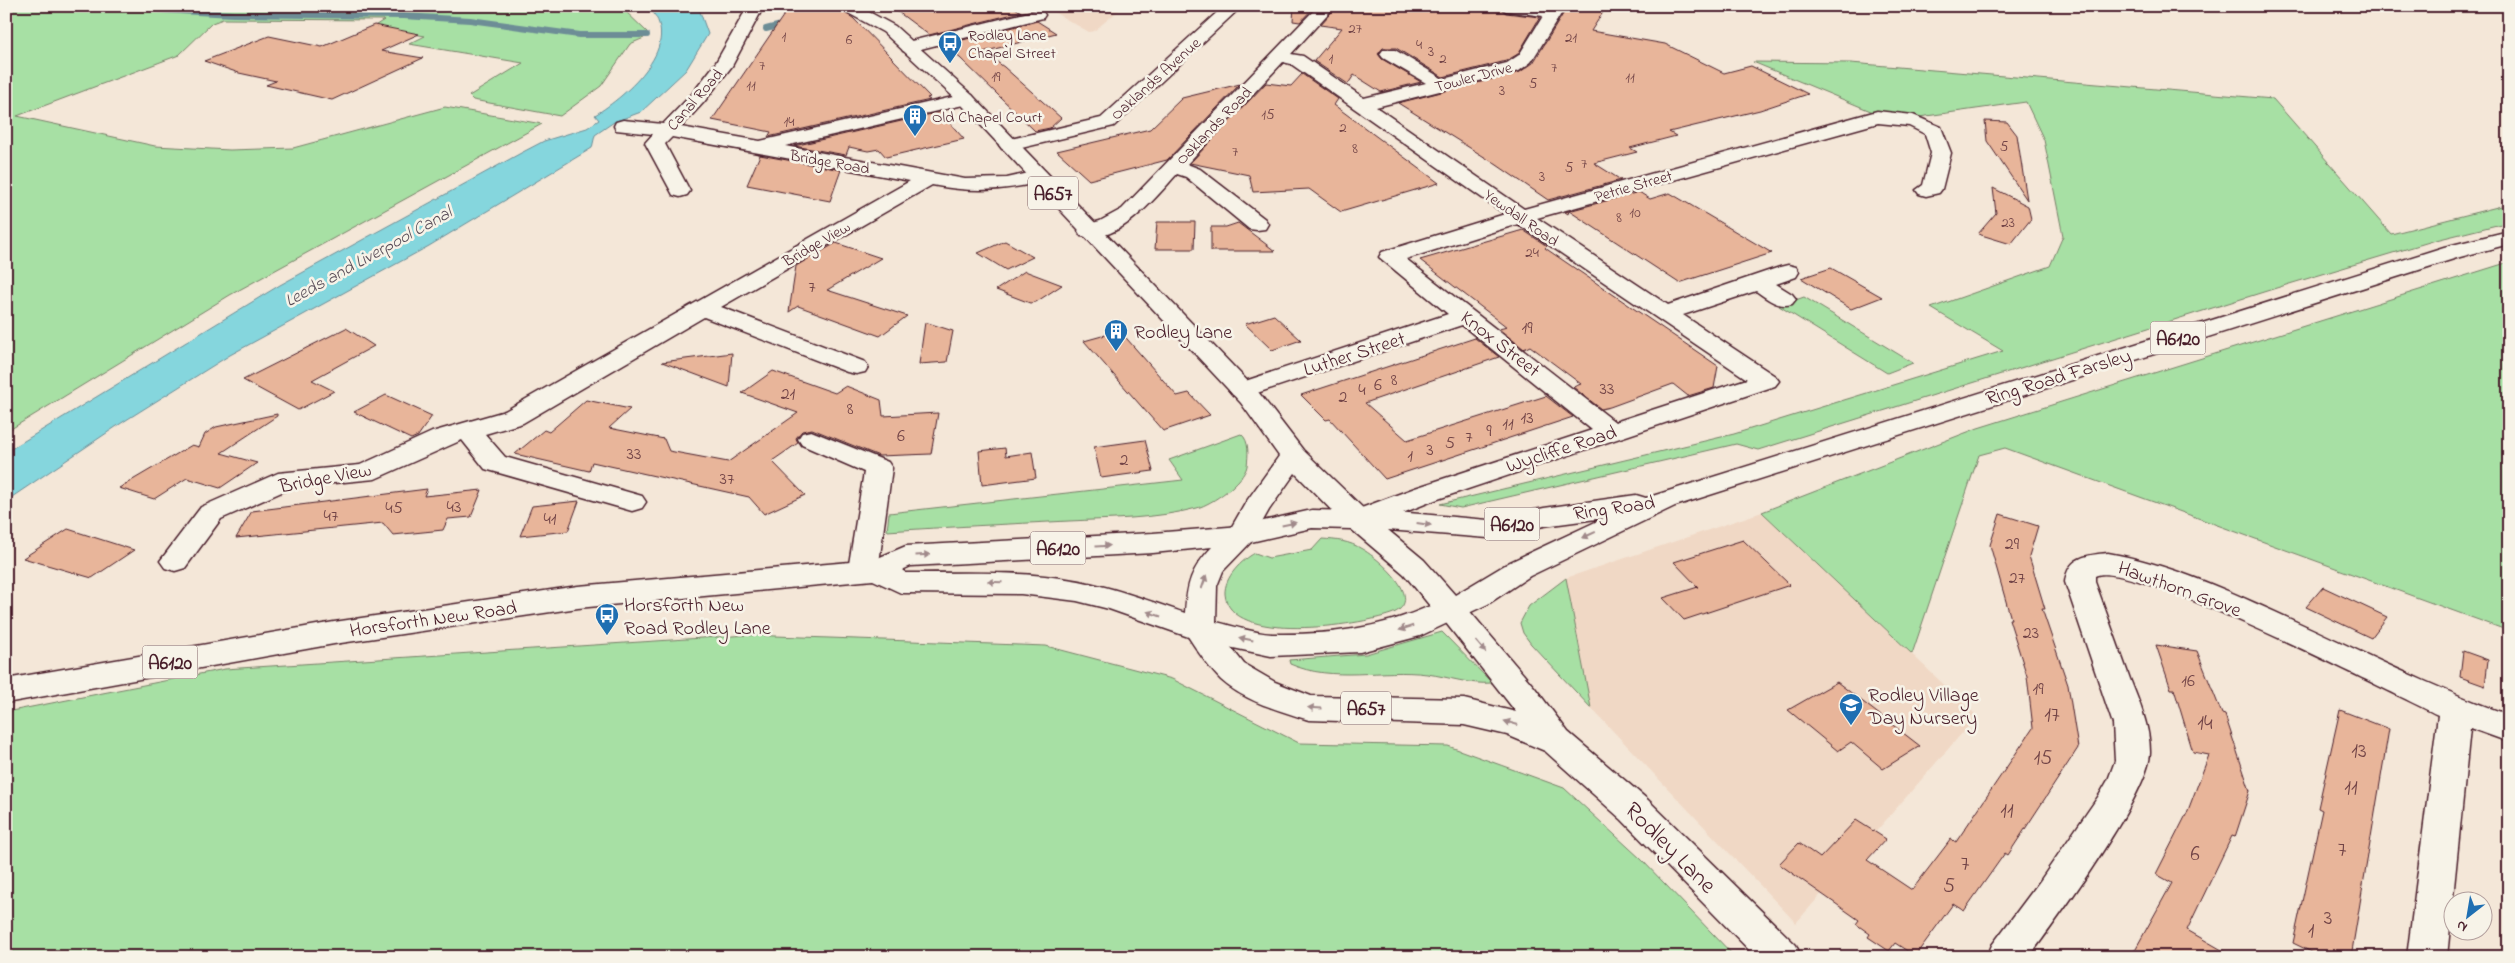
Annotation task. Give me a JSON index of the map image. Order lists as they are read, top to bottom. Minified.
{"streets":{"main road":["Towler Drive","Oaklands Avenue","Canal Road","Oaklands Road","Bridge Road","Petrie Street","A657","Yewdall Road","Bridge View","A6120","Knox Street","Luther Street","Ring Road Farsley","Wycliffe Road","Ring Road","Hawthorn Grove","Horsforth New Road","Rodley Lane"]},"crossings":[["Towler Drive","Yewdall Road"],["Oaklands Avenue","A657"],["Canal Road","Bridge Road"],["Oaklands Road","A657"],["Oaklands Road","Yewdall Road"],["Bridge Road","A657"],["Bridge Road","Bridge View"],["Petrie Street","Yewdall Road"],["Petrie Street","Knox Street"],["A657","A6120"],["A657","Luther Street"],["A657","Wycliffe Road"],["A657","Ring Road"],["A657","Rodley Lane"],["Yewdall Road","Wycliffe Road"],["A6120","Wycliffe Road"],["A6120","Ring Road"],["A6120","Horsforth New Road"],["A6120","Rodley Lane"],["Knox Street","Luther Street"],["Knox Street","Wycliffe Road"],["Ring Road Farsley","Ring Road"],["Wycliffe Road","Ring Road"],["Wycliffe Road","Rodley Lane"],["Ring Road","Rodley Lane"]],"water":["Leeds and Liverpool Canal"],"places":{"bus stop":["Rodley Lane Chapel Street","Horsforth New Road Rodley Lane"],"building":["Old Chapel Court","Rodley Lane"],"school or university":["Rodley Village Day Nursery"]},"house_numbers":["27","1","21","6","4","3","1","2","7","7","19","11","5","11","3","15","14","2","5","8","7","7","5","3","10","8","23","24","7","19","8","6","33","4","21","2","8","13","11","9","6","7","5","3","33","1","2","37","43","45","47","41","29","27","23","16","19","17","14","13","15","11","11","7","6","7","5","3","1"],"north":"bottom left"}
